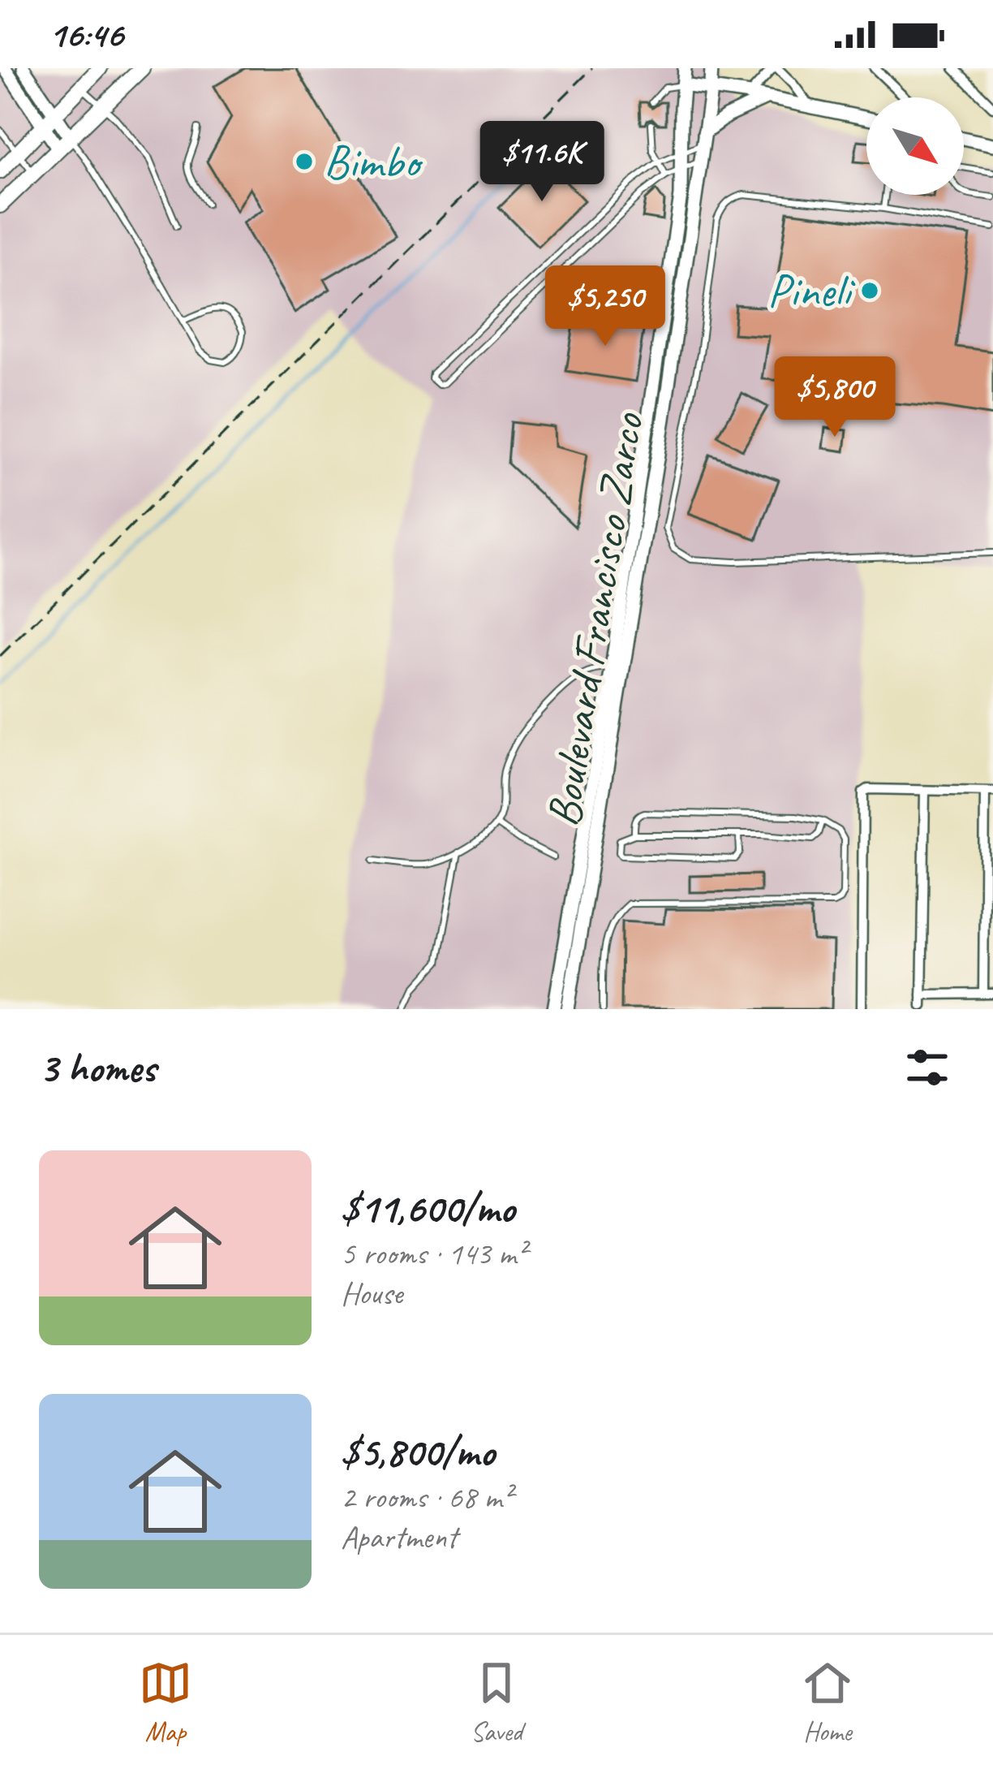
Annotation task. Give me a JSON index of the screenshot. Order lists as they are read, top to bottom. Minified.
{"streets":{"main road":["Boulevard Francisco Zarco"]},"places":["Bimbo","Pineli"],"north":"bottom right","page":{"status":"16:46","price":["$11.6K","$5,250","$5,800"],"heading":"3 homes","list":[{"name":"$11,600/mo","note":"5 rooms · 143 m² · House"},{"name":"$5,800/mo","note":"2 rooms · 68 m² · Apartment"}],"tabs":["Map","Saved","Home"]}}
